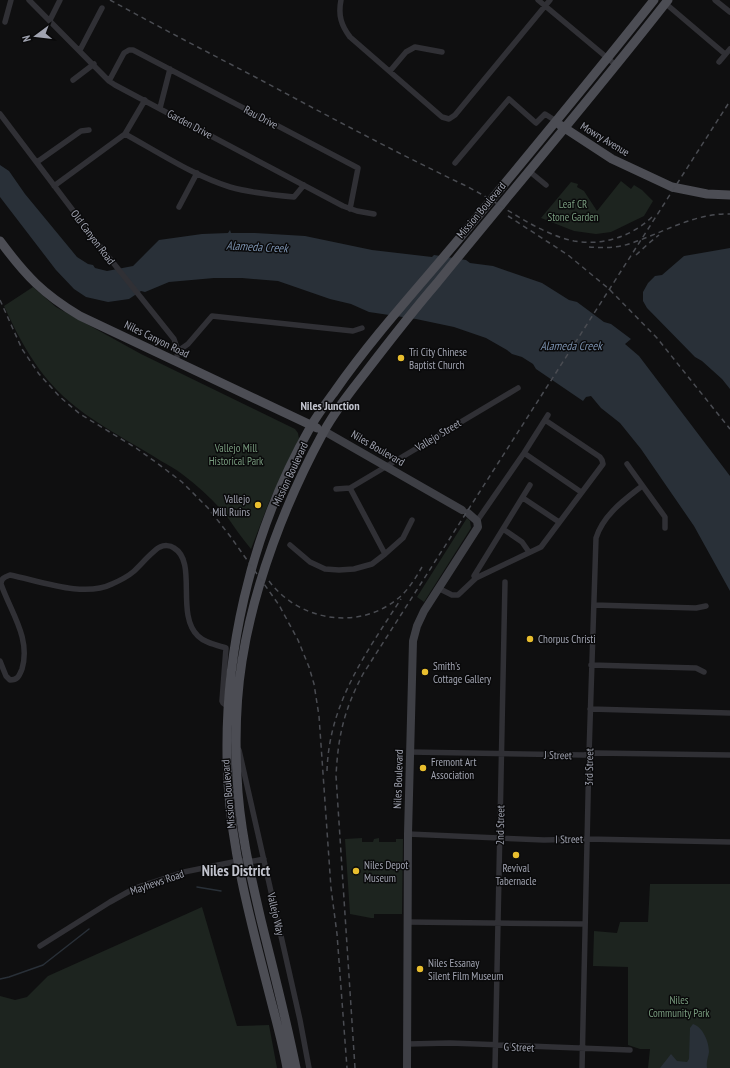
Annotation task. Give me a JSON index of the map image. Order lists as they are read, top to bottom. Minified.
{"streets":{"main road":["Mowry Avenue","Mission Boulevard","Niles Canyon Road","Niles Boulevard"],"street":["Rau Drive","Garden Drive","Old Canyon Road","Vallejo Street","J Street","3rd Street","2nd Street","I Street","Mayhews Road","Vallejo Way","G Street"]},"crossings":[["Rau Drive","Garden Drive"],["Mowry Avenue","Mission Boulevard"],["Mission Boulevard","Niles Canyon Road"],["Mission Boulevard","Niles Boulevard"],["Mission Boulevard","Mayhews Road"],["Mission Boulevard","Vallejo Way"],["Niles Canyon Road","Niles Boulevard"],["Vallejo Street","Niles Boulevard"],["Niles Boulevard","J Street"],["Niles Boulevard","I Street"],["Niles Boulevard","G Street"],["J Street","3rd Street"],["J Street","2nd Street"],["3rd Street","I Street"],["3rd Street","G Street"],["2nd Street","I Street"],["2nd Street","G Street"],["Mayhews Road","Vallejo Way"]],"districts":["Niles Junction","Niles District"],"water":["Alameda Creek"],"parks":["Leaf CR Stone Garden","Vallejo Mill Historical Park","Niles Community Park"],"places":["Tri City Chinese Baptist Church","Vallejo Mill Ruins","Chorpus Christi","Smith's Cottage Gallery","Fremont Art Association","Revival Tabernacle","Niles Depot Museum","Niles Essanay Silent Film Museum"],"north":"left"}
